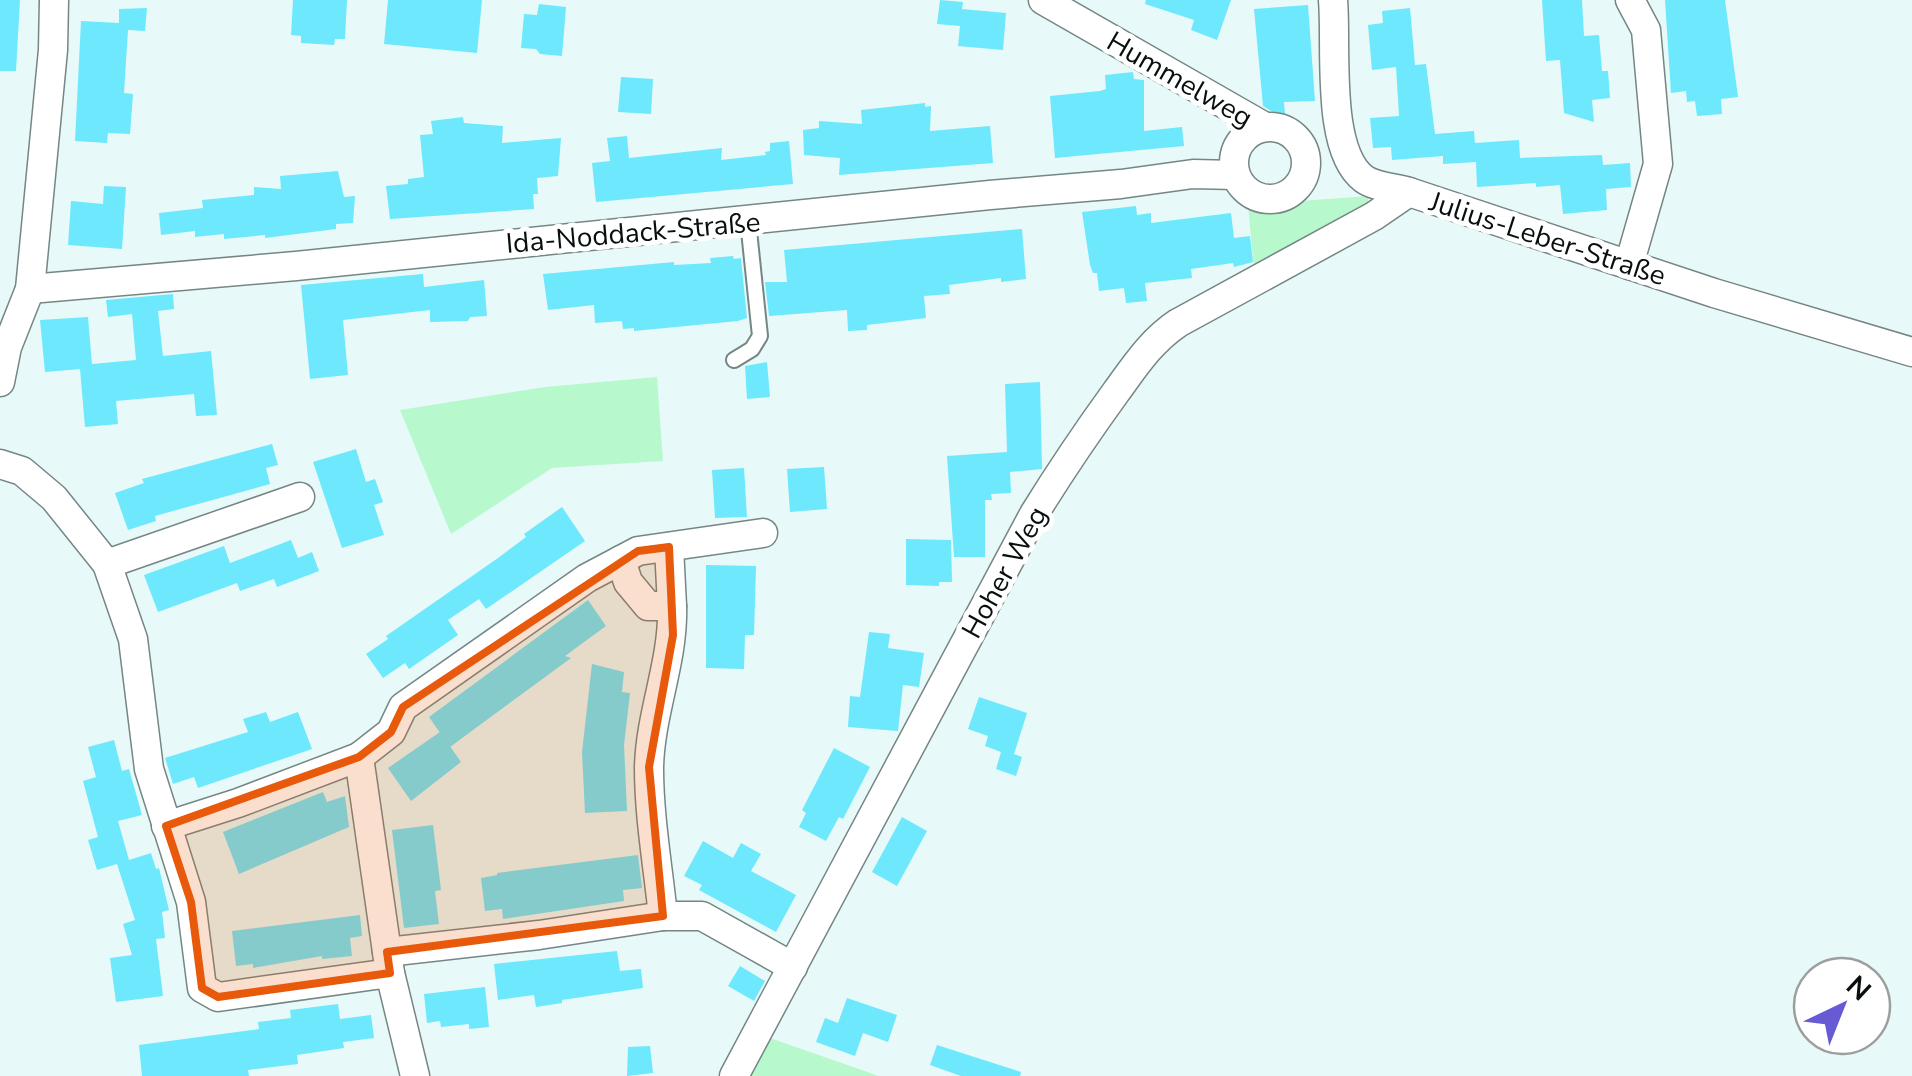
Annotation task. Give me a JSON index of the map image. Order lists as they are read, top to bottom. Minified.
{"streets":{"street":["Hummelweg","Ida-Noddack-Straße","Julius-Leber-Straße","Hoher Weg"]},"crossings":[["Hummelweg","Ida-Noddack-Straße"],["Julius-Leber-Straße","Hoher Weg"]],"north":"top right"}
